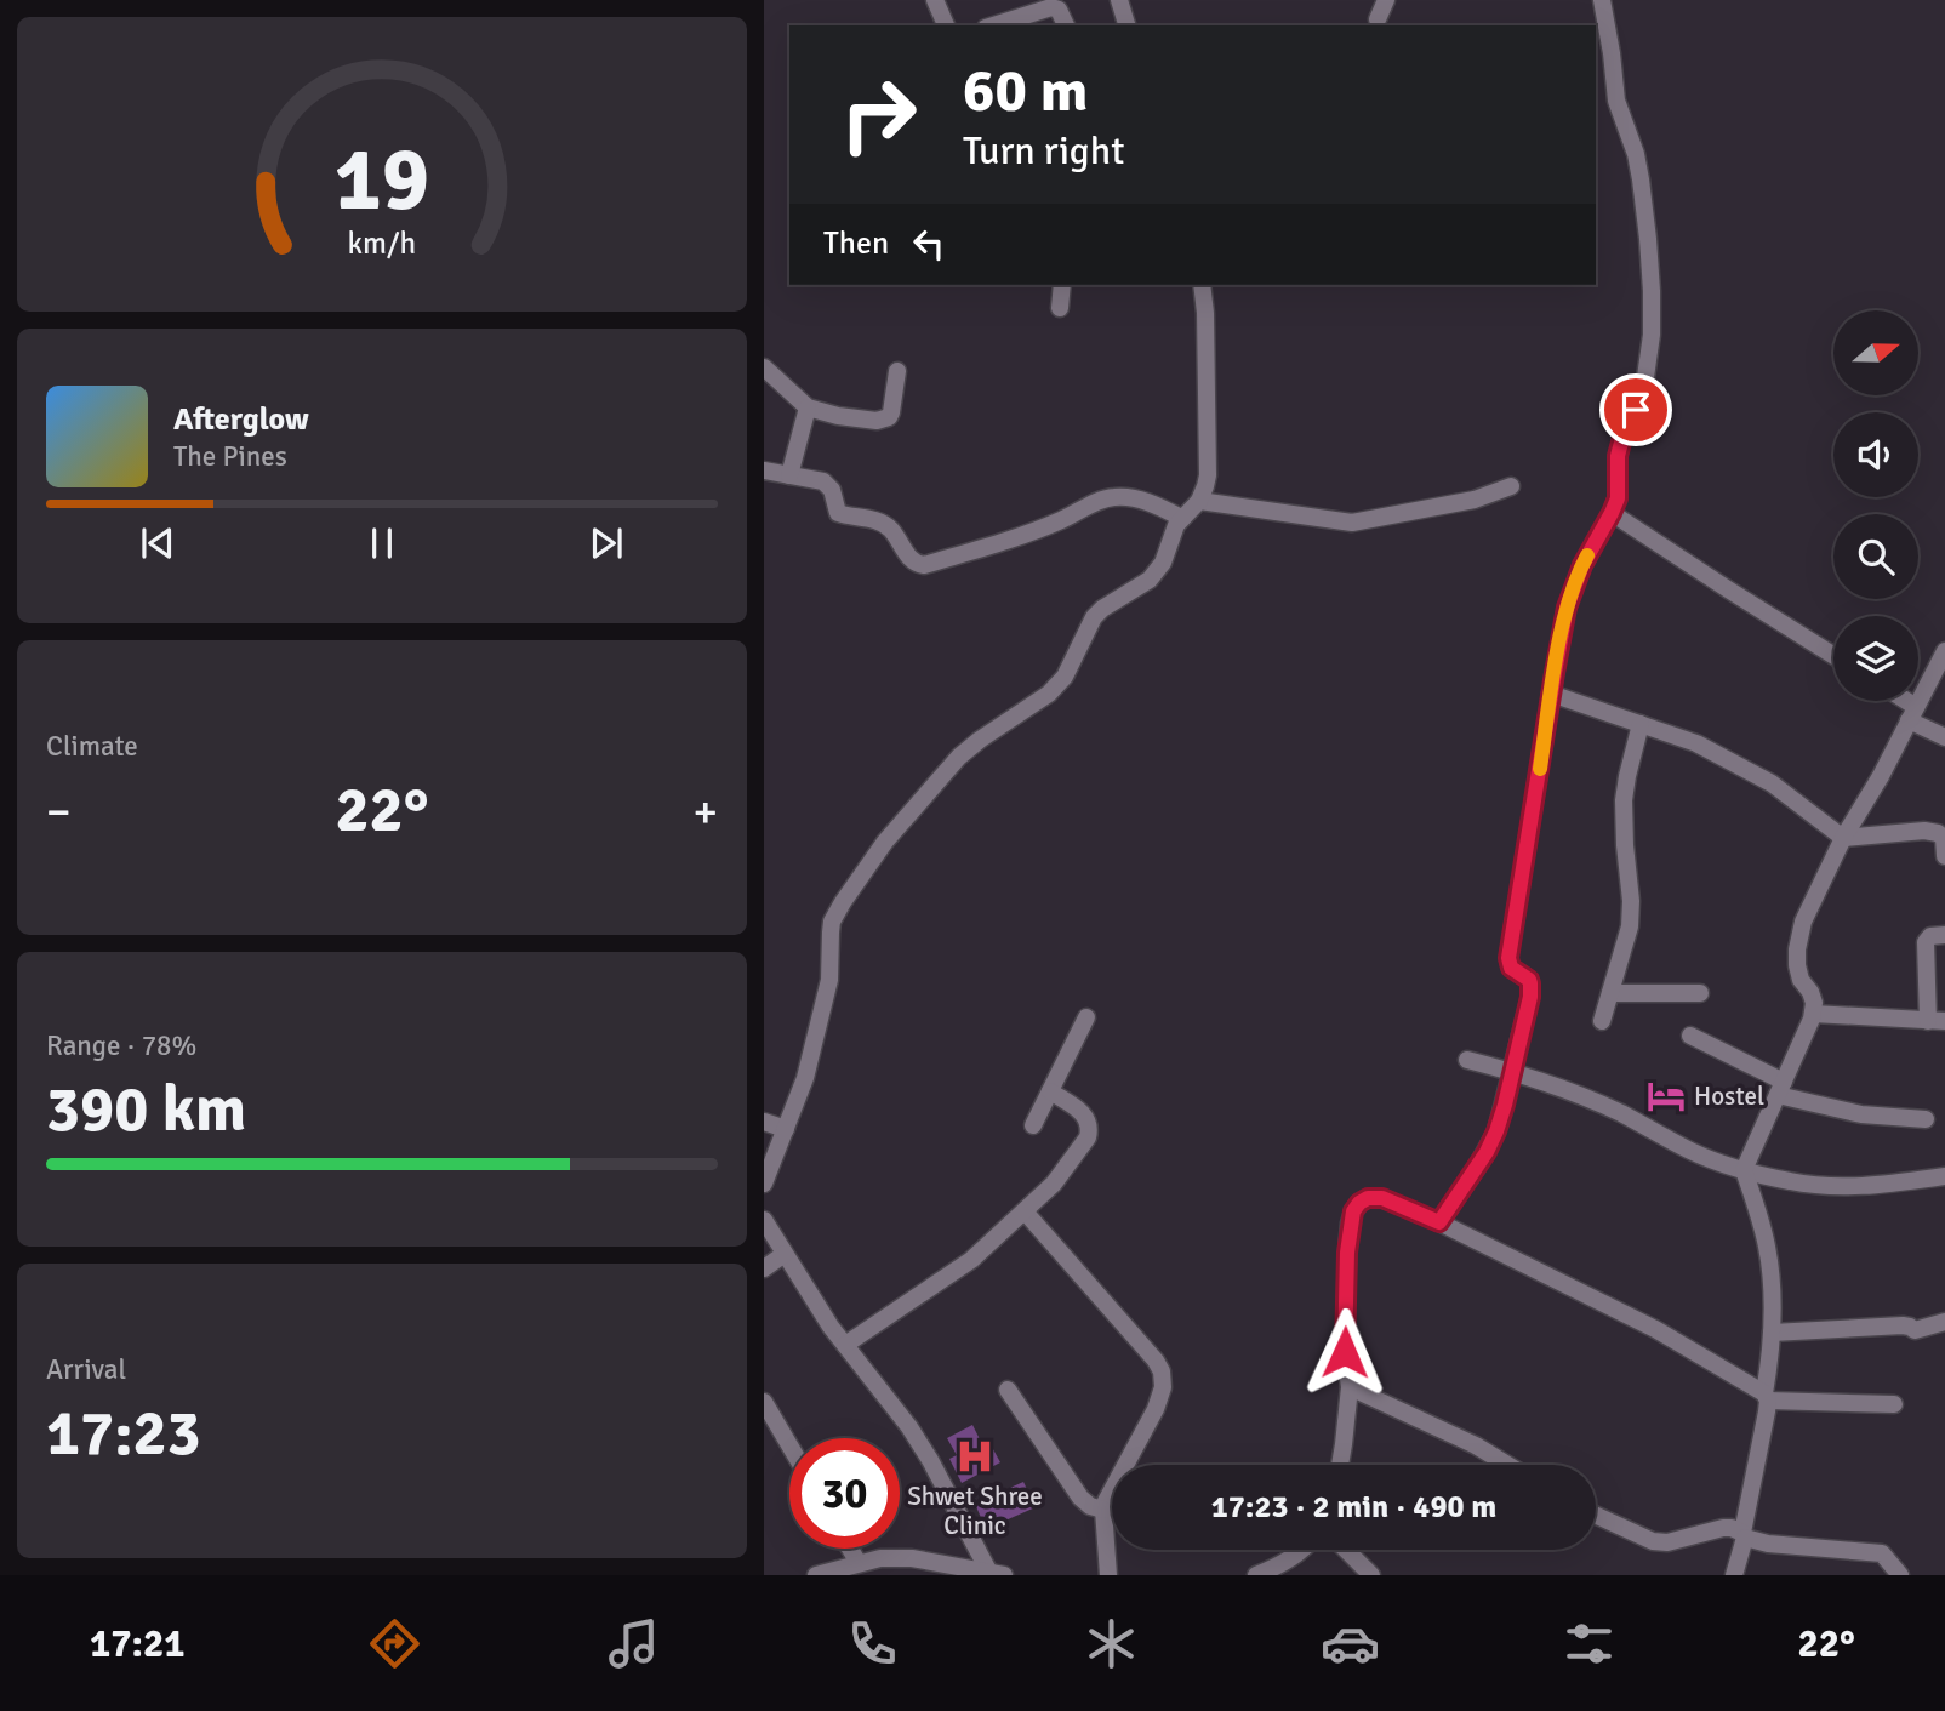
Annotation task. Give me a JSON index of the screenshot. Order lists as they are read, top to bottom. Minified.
{"places":{"hotel":["Hostel"],"hospital":["Shwet Shree Clinic"]},"north":"right","page":{"turn":["60 m","Turn right"],"then":"Then","song":["Afterglow","The Pines"],"tile":["Climate",["Range · 78%","390 km"],["Arrival","17:23"]],"heat":["−","22°","+"],"limit":"30","trip":"17:23 · 2 min · 490 m","tabs":["17:21","22°"],"gauge":["19","km/h"]}}
